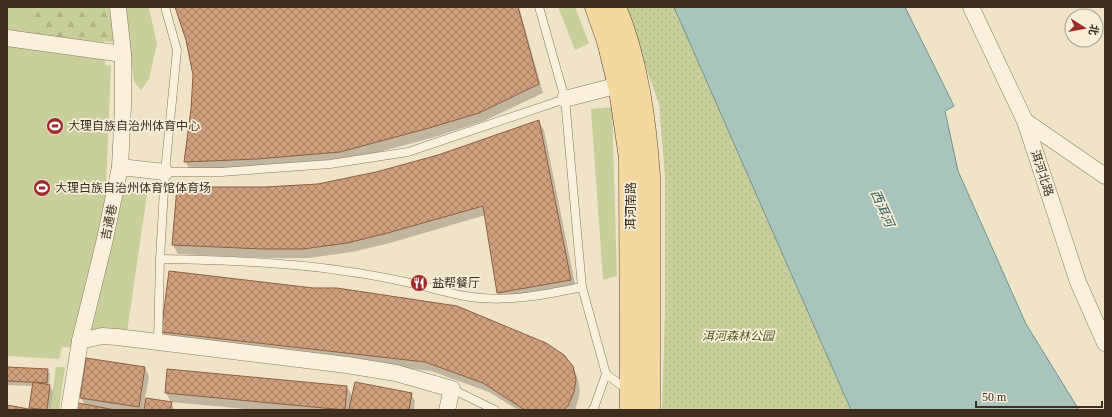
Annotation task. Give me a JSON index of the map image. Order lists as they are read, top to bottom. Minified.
{"streets":{"main road":["洱河南路"],"street":["洱河北路","吉通巷"]},"water":["西洱河"],"parks":["洱河森林公园"],"places":{"sports":["大理自族自治州体育中心","大理白族自治州体育馆体育场"],"restaurant":["盐帮餐厅"]},"scale_bar":"50 m","north":"right"}
